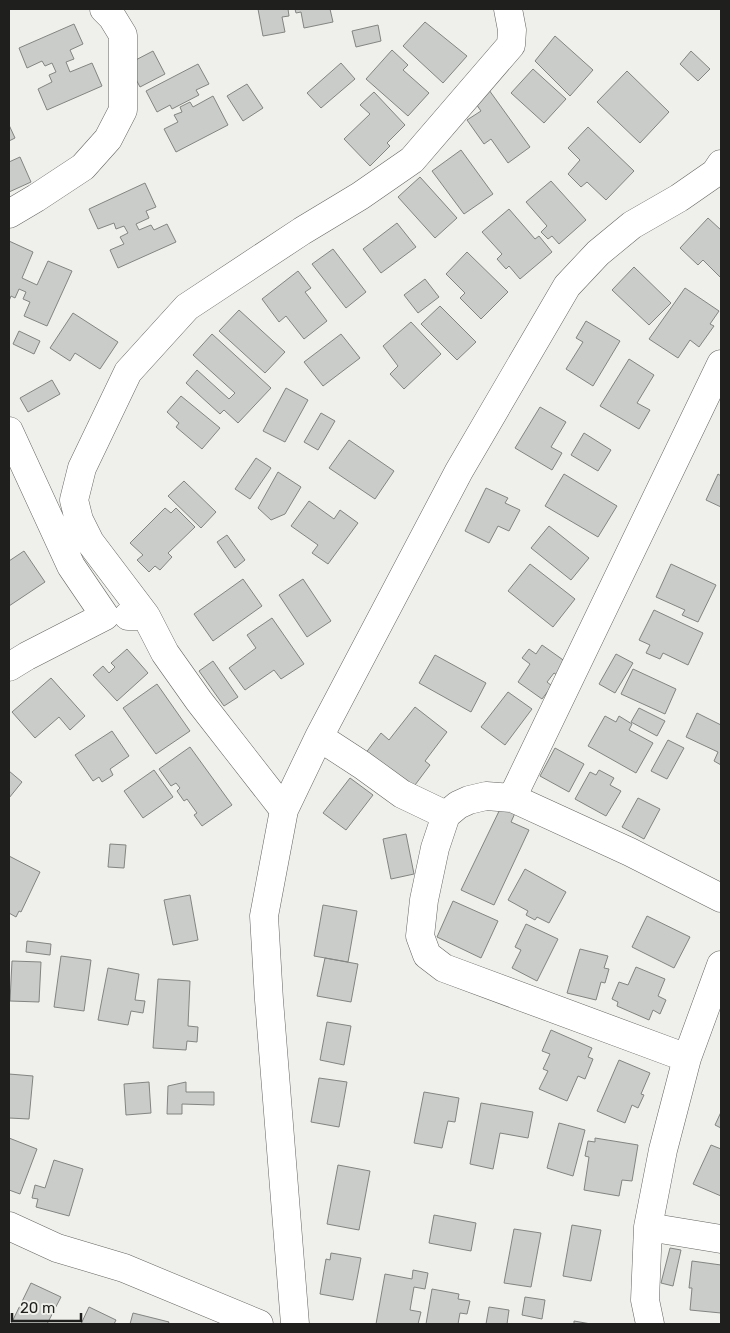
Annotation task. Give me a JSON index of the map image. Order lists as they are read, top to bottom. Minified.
{"scale_bar":"20 m"}
